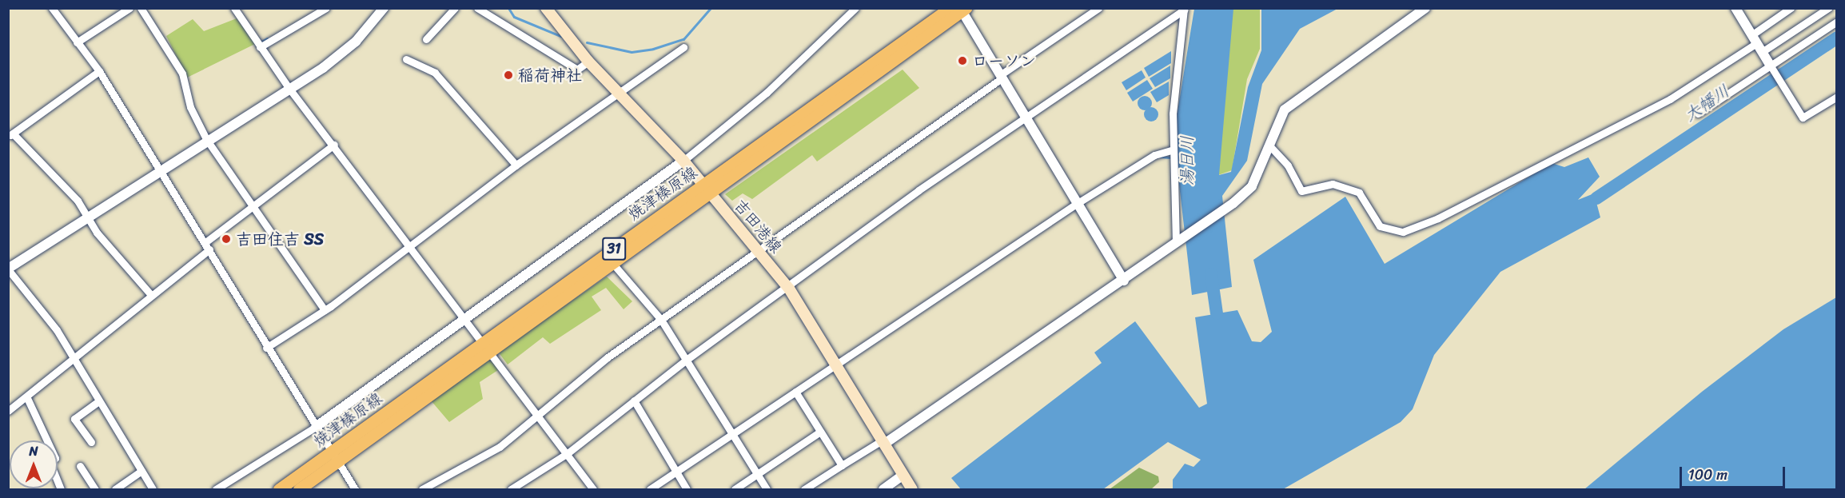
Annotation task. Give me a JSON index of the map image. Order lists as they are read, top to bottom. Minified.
{"streets":{"main road":["焼津榛原線","吉田港線","31"]},"crossings":[["焼津榛原線","吉田港線"]],"water":["大幡川","湯日川"],"places":["ローソン","稲荷神社","吉田住吉 SS"],"scale_bar":"100 m","north":"top"}
